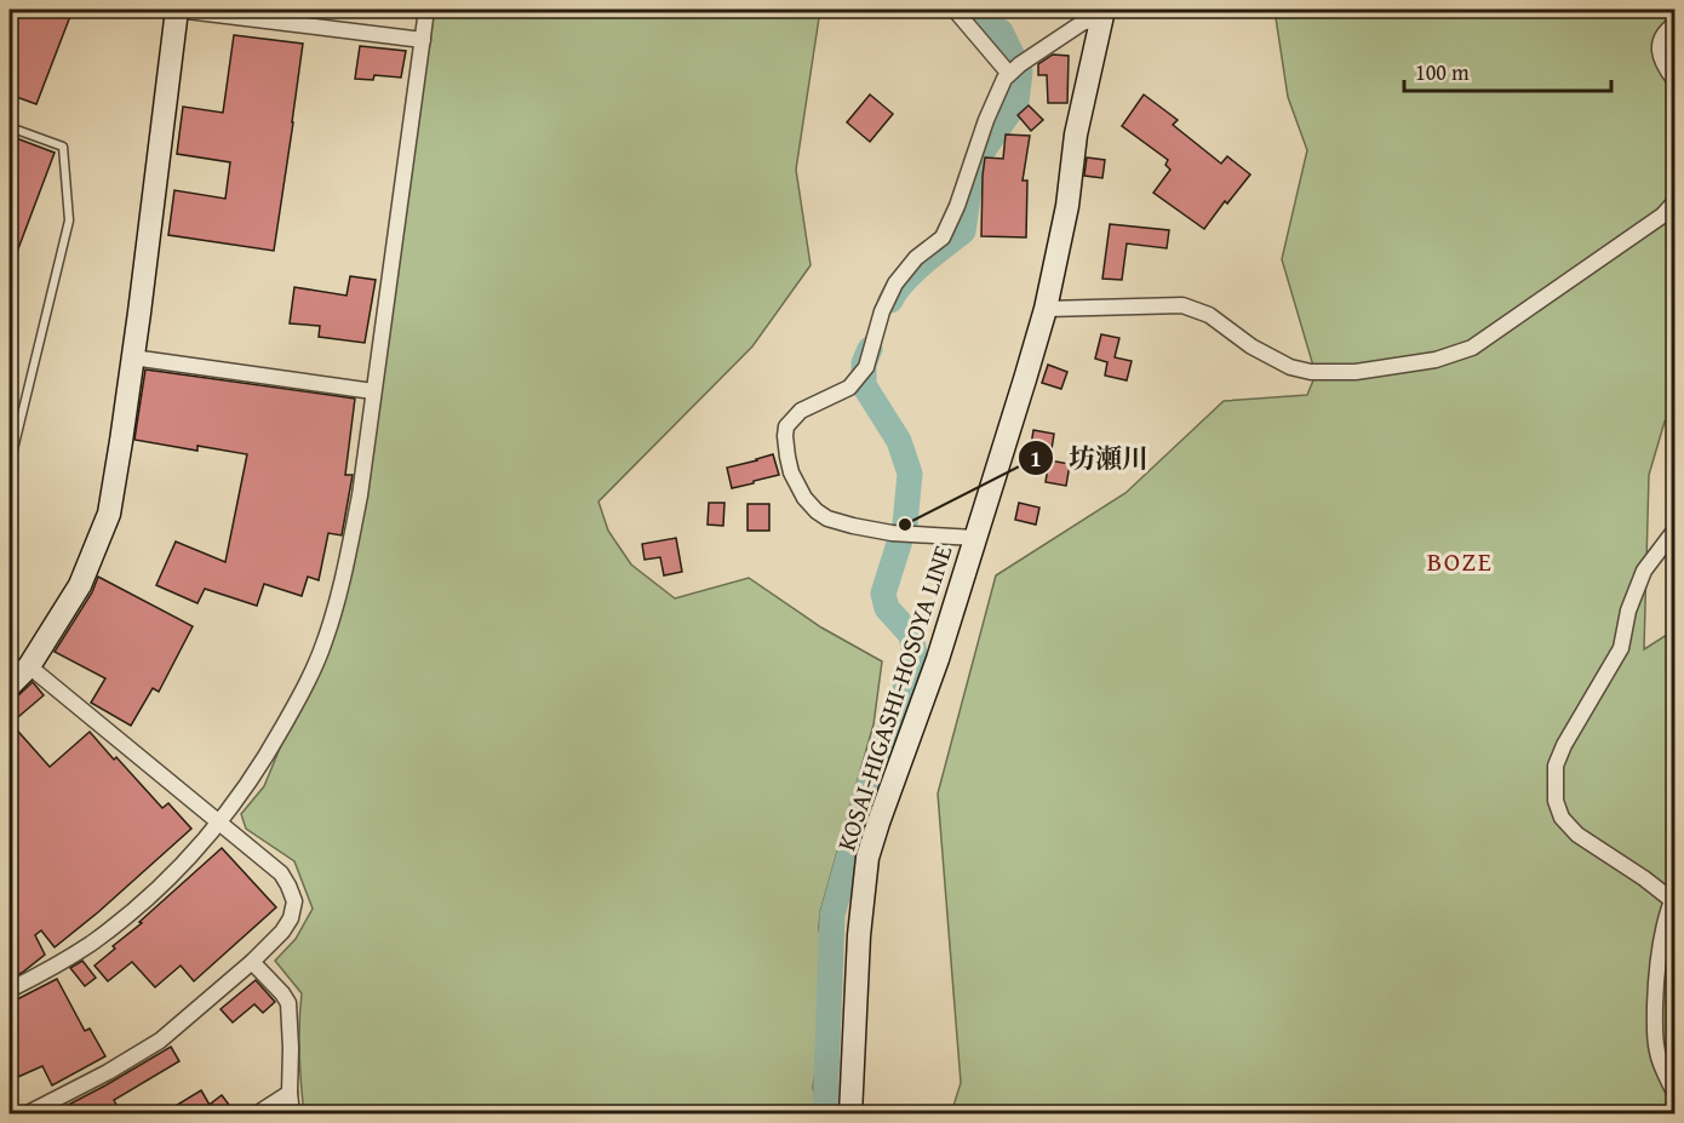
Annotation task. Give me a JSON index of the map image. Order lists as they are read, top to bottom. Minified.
{"streets":{"main road":["KOSAI-HIGASHI-HOSOYA LINE"]},"districts":["BOZE"],"places":["坊瀬川"],"scale_bar":"100 m"}
